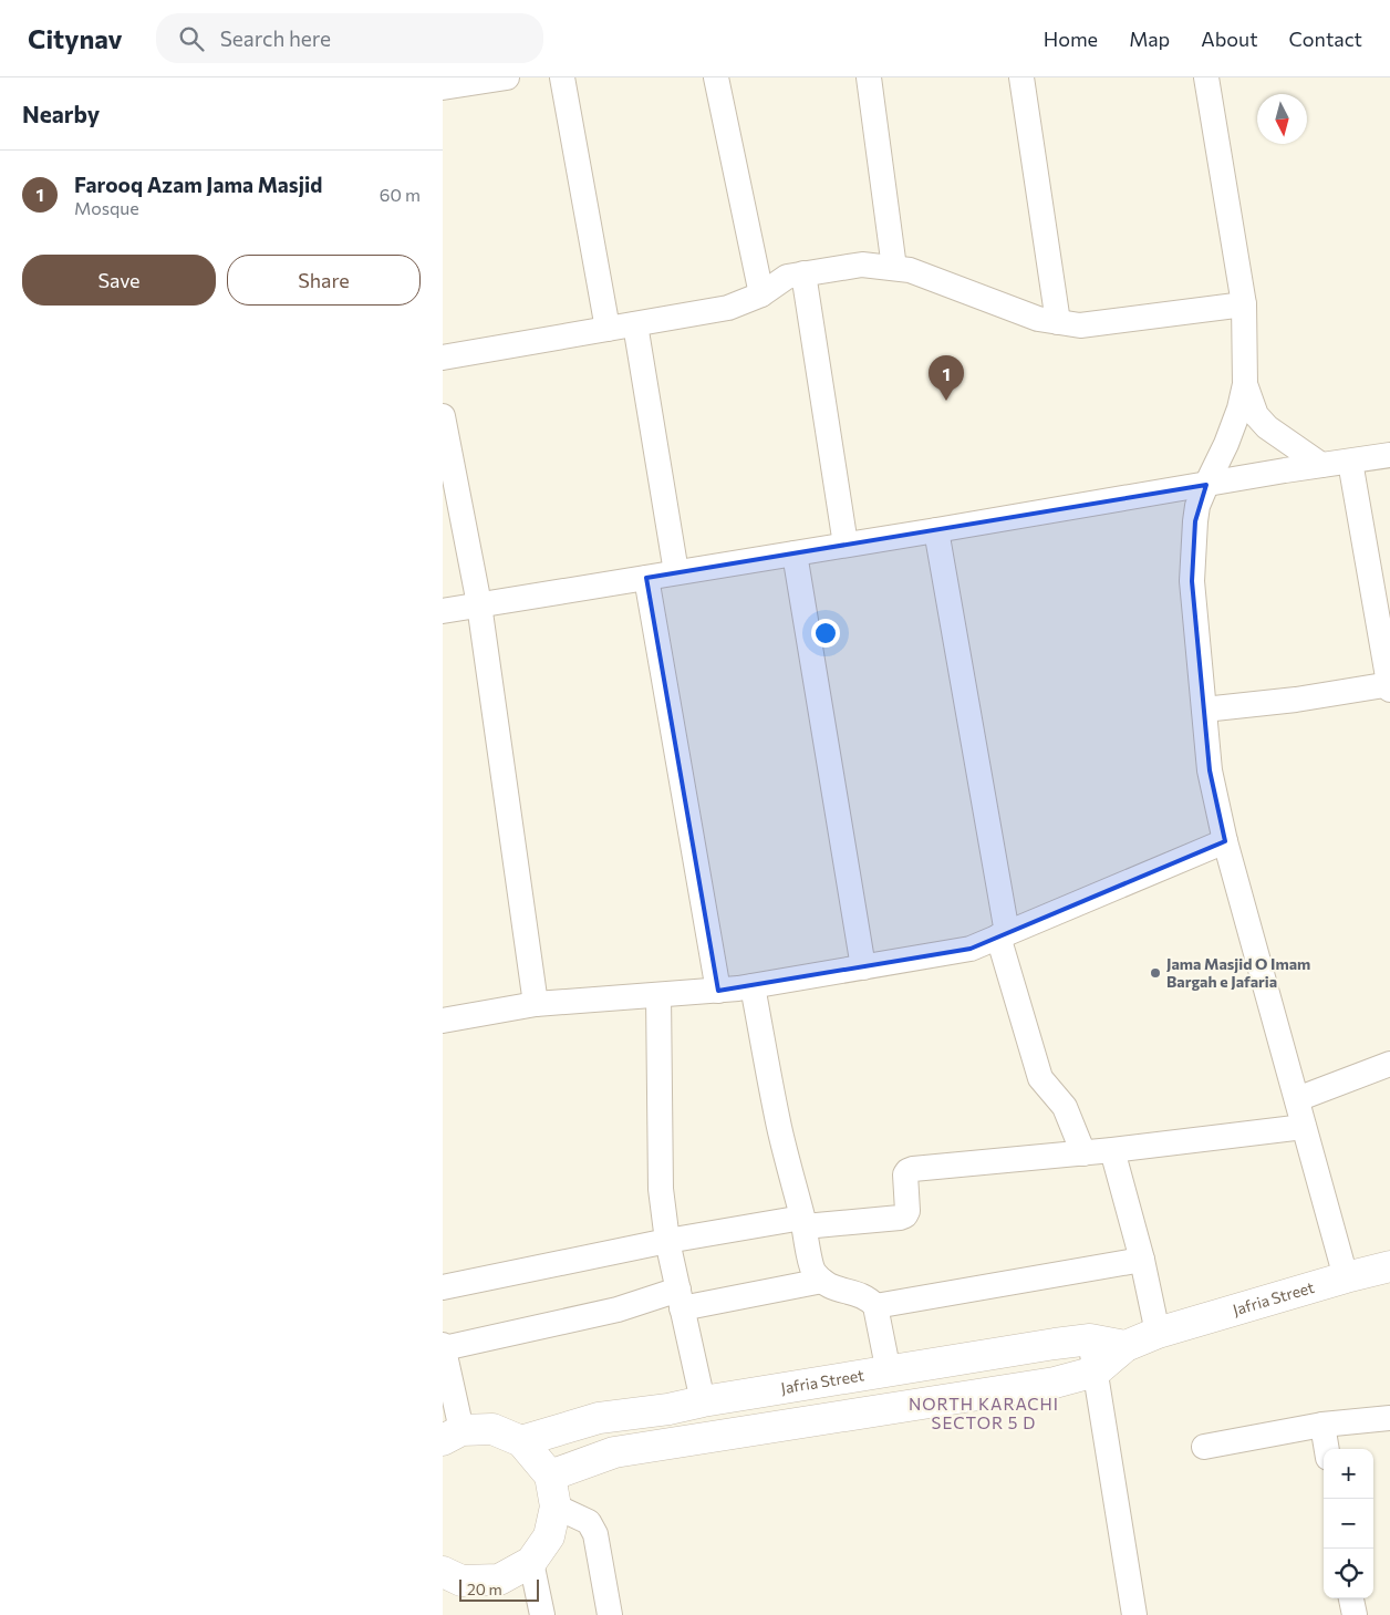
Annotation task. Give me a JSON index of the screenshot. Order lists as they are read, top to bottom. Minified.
{"streets":{"street":["Jafria Street"]},"districts":["NORTH KARACHI SECTOR 5 D"],"places":["Jama Masjid O Imam Bargah e Jafaria"],"scale_bar":"20 m","north":"bottom","page":{"header":"Citynav","search":"Search here","nav":["Home","Map","About","Contact"],"heading":"Nearby","list":[{"mark":"1","name":"Farooq Azam Jama Masjid","note":"Mosque","value":"60 m"}],"buttons":["Save","Share"],"pins":"1","map_buttons":["+","−"],"scale":"20 m"}}
